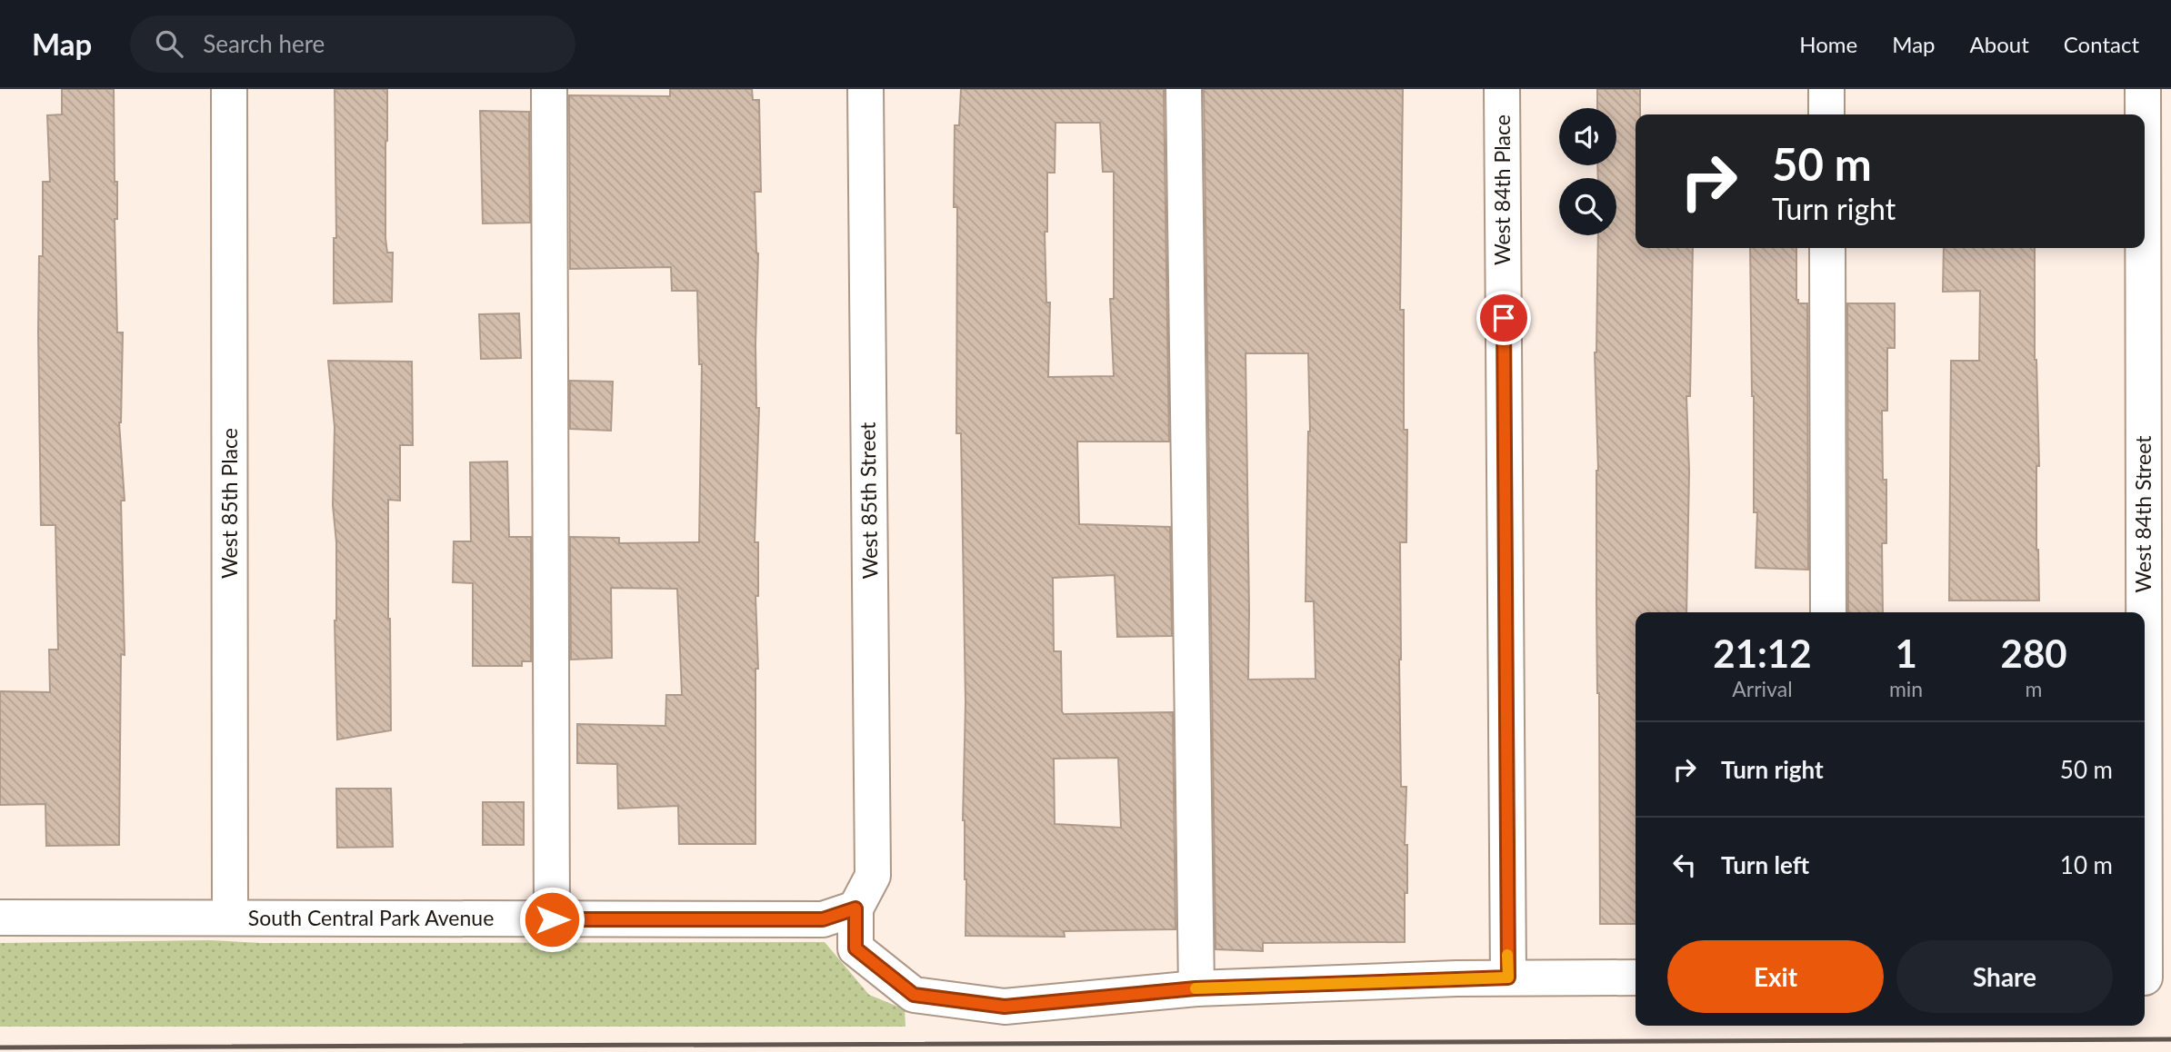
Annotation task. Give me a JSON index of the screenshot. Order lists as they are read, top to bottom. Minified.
{"streets":{"street":["West 84th Place","West 85th Street","West 85th Place","West 84th Street","South Central Park Avenue"]},"crossings":[["West 85th Street","South Central Park Avenue"],["West 85th Place","South Central Park Avenue"]],"page":{"header":"Map","search":"Search here","nav":["Home","Map","About","Contact"],"turn":["50 m","Turn right"],"eta":["21:12","Arrival","1","min","280","m"],"list":[{"name":"Turn right","value":"50 m"},{"name":"Turn left","value":"10 m"}],"buttons":["Exit","Share"]}}
